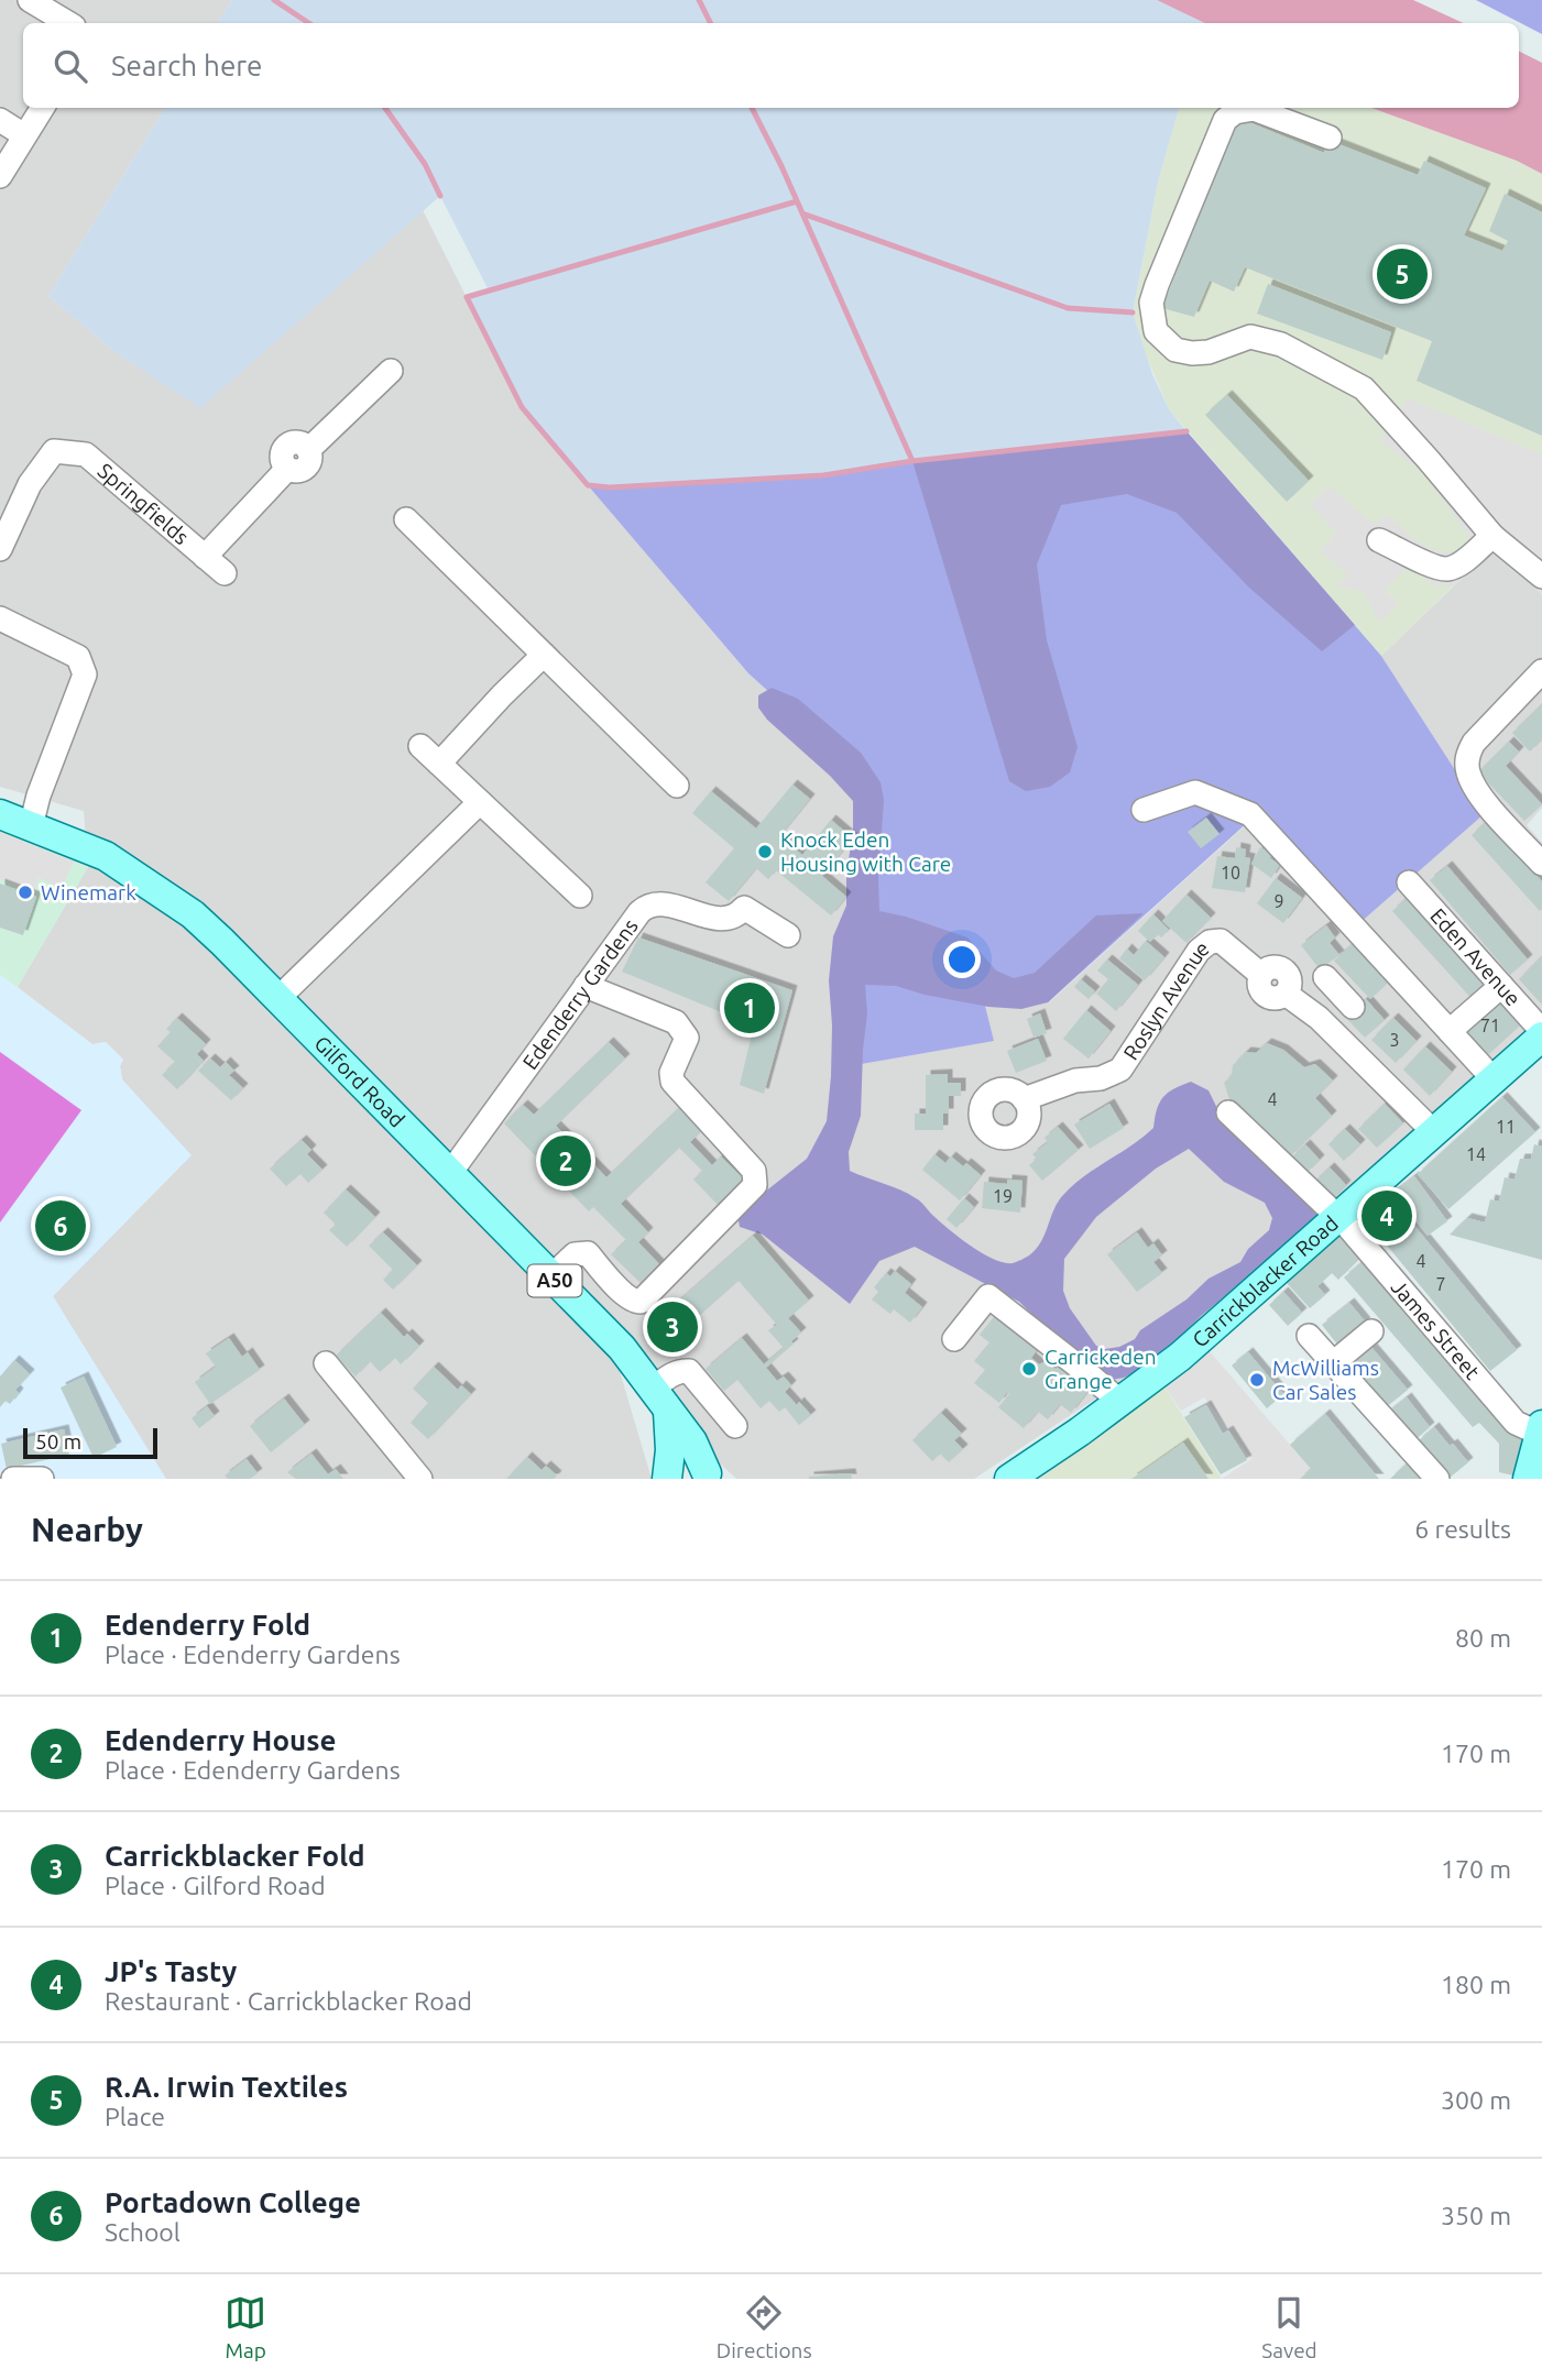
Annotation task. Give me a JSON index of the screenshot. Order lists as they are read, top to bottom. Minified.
{"streets":{"main road":["Gilford Road","A50","Carrickblacker Road"],"street":["Springfields","Eden Avenue","Edenderry Gardens","Roslyn Avenue","James Street"]},"crossings":[["Eden Avenue","Carrickblacker Road"],["Edenderry Gardens","Gilford Road"],["Gilford Road","A50"],["Carrickblacker Road","James Street"]],"places":["Knock Eden Housing with Care","Winemark","Carrickeden Grange","McWilliams Car Sales"],"house_numbers":["10","9","71","3","4","11","14","19","4","7"],"scale_bar":"50 m","page":{"search":"Search here","pins":["5","1","2","4","6","3"],"scale":"50 m","heading":["Nearby","6 results"],"list":[{"mark":"1","name":"Edenderry Fold","note":"Place · Edenderry Gardens","value":"80 m"},{"mark":"2","name":"Edenderry House","note":"Place · Edenderry Gardens","value":"170 m"},{"mark":"3","name":"Carrickblacker Fold","note":"Place · Gilford Road","value":"170 m"},{"mark":"4","name":"JP's Tasty","note":"Restaurant · Carrickblacker Road","value":"180 m"},{"mark":"5","name":"R.A. Irwin Textiles","note":"Place","value":"300 m"},{"mark":"6","name":"Portadown College","note":"School","value":"350 m"}],"nav":["Map","Directions","Saved"]}}
